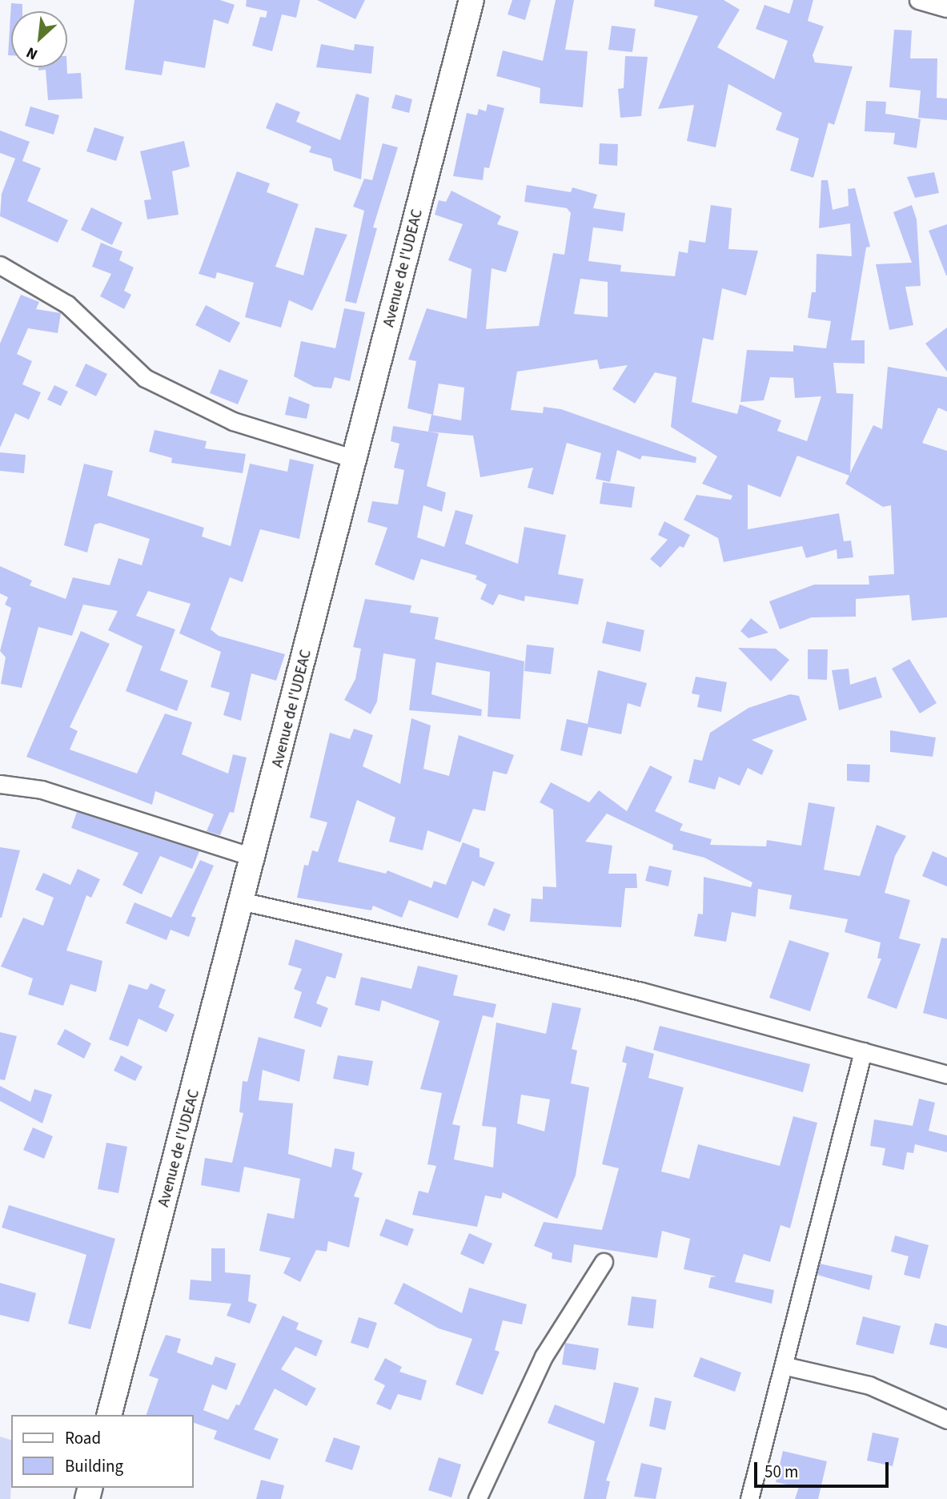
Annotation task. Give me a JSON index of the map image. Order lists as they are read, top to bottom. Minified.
{"streets":{"main road":["Avenue de I'UDEAC"]},"legend":["Road","Building"],"scale_bar":"50 m","north":"bottom left"}
